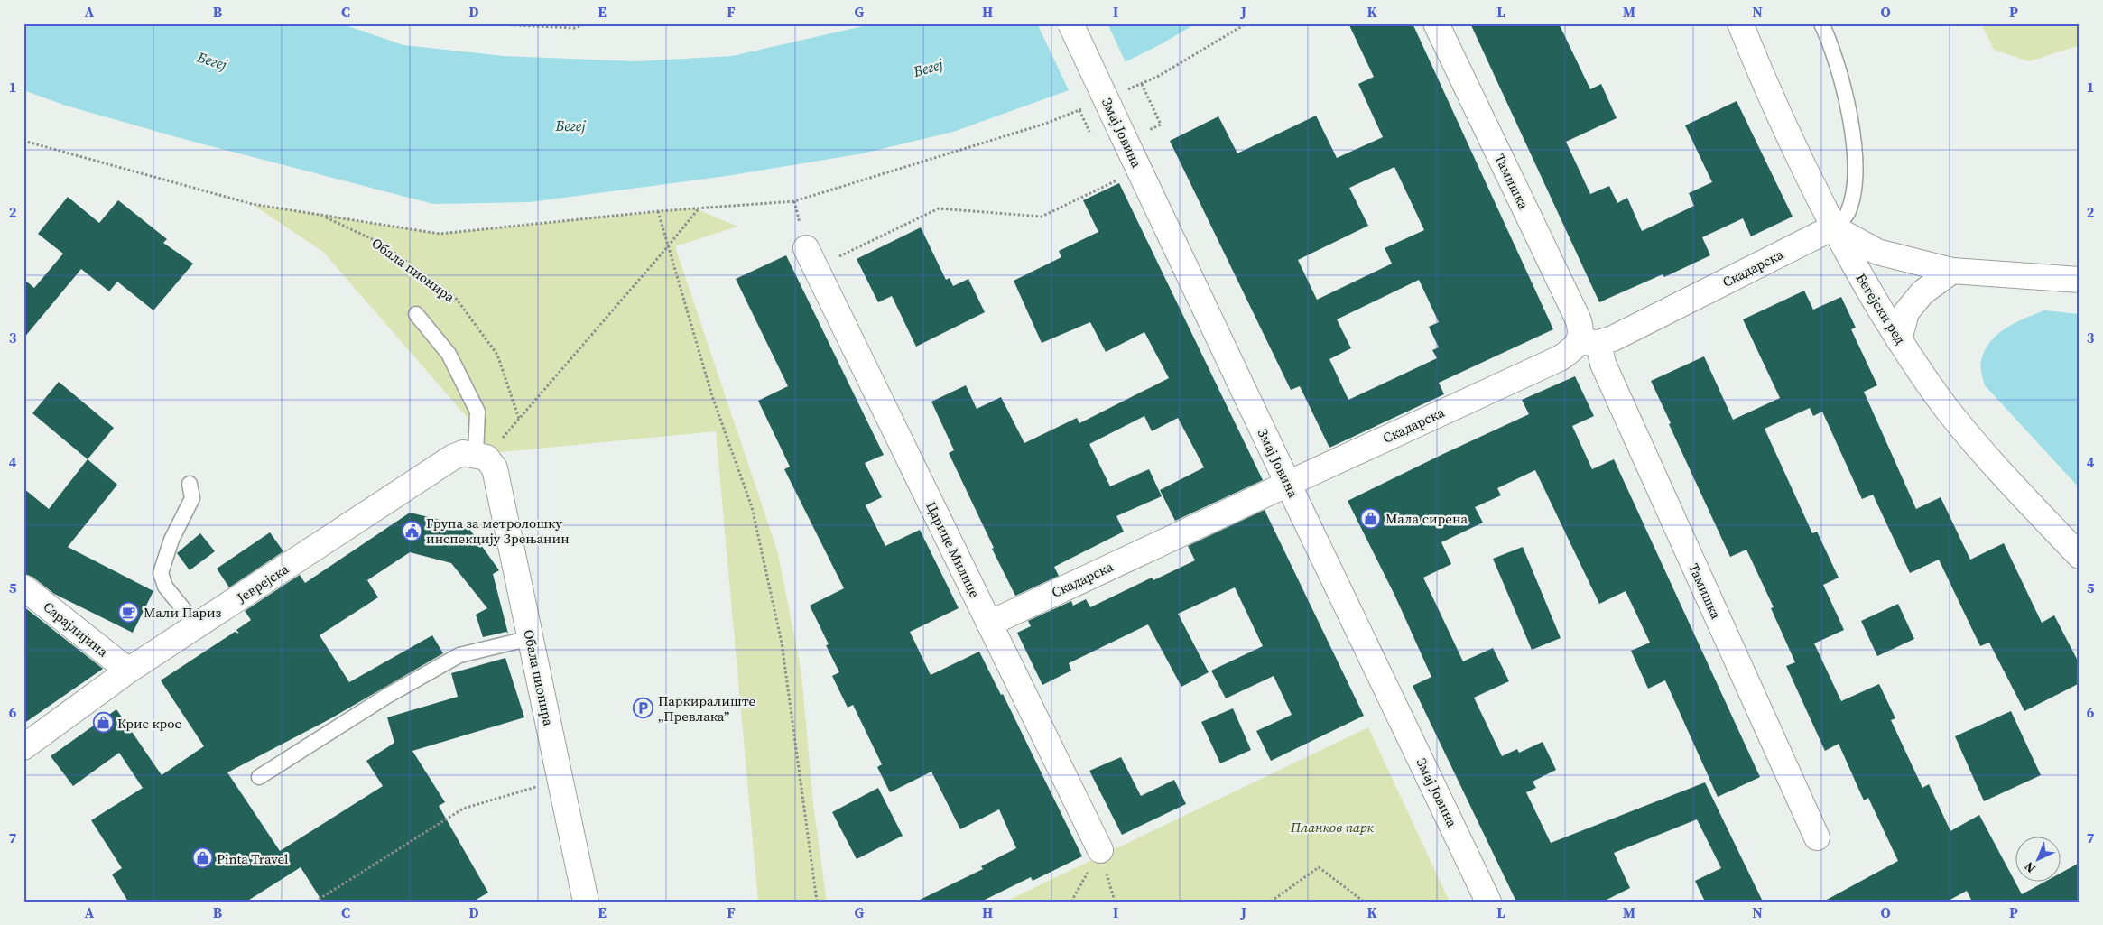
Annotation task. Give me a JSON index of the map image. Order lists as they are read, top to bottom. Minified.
{"streets":{"street":["Змај Јовина","Тамишка","Скадарска","Обала пионира","Бегејски ред","Царице Милице","Јеврејска","Сарајлијина"]},"crossings":[["Змај Јовина","Скадарска"],["Тамишка","Скадарска"],["Скадарска","Бегејски ред"],["Скадарска","Царице Милице"],["Обала пионира","Јеврејска"],["Јеврејска","Сарајлијина"]],"water":["Бегеј"],"parks":["Планков парк"],"places":{"shop":["Мала сирена","Крис крос","Pinta Travel"],"public building":["Група за метролошку инспекцију Зрењанин"],"cafe":["Мали Париз"],"parking":["Паркиралиште „Превлака”"]},"north":"bottom left","grid":{"columns":["A","B","C","D","E","F","G","H","I","J","K","L","M","N","O","P"],"rows":["1","2","3","4","5","6","7"]}}
